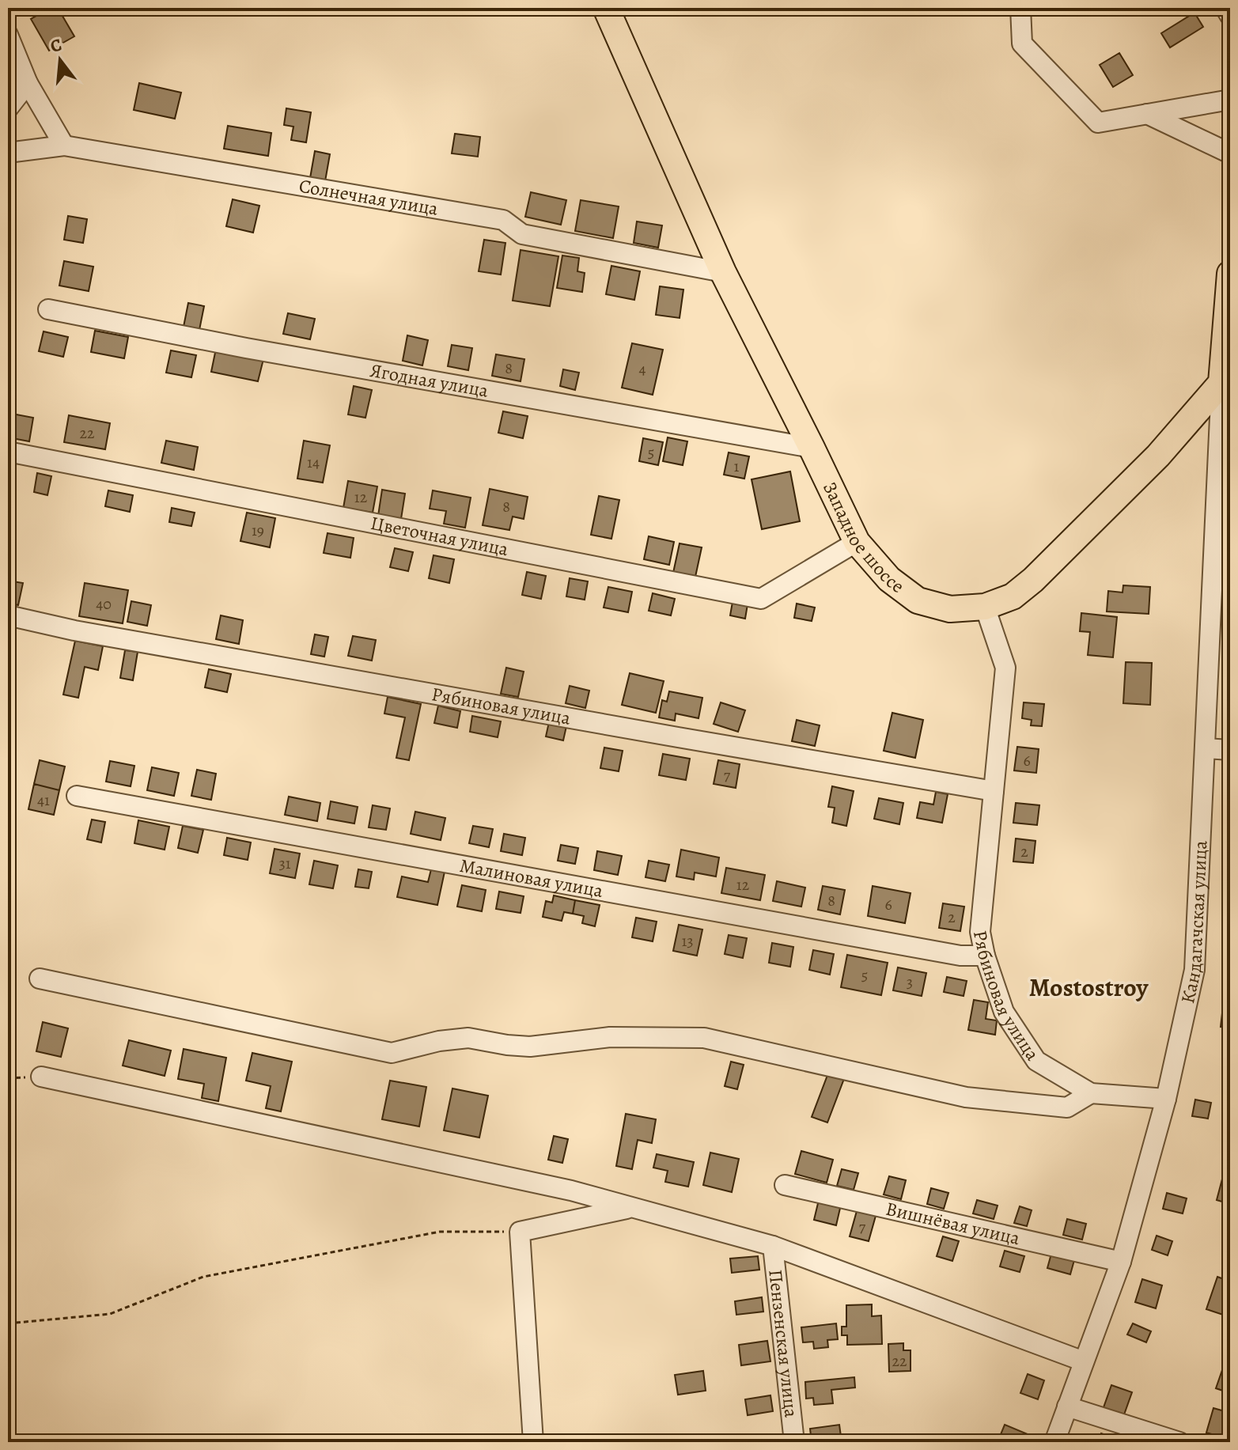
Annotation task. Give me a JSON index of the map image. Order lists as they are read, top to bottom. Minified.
{"streets":{"main road":["Западное шоссе"],"street":["Солнечная улица","Ягодная улица","Цветочная улица","Рябиновая улица","Малиновая улица","Кандагачская улица","Вишнёвая улица","Пензенская улица"]},"crossings":[["Солнечная улица","Западное шоссе"],["Ягодная улица","Западное шоссе"],["Западное шоссе","Цветочная улица"],["Западное шоссе","Рябиновая улица"],["Западное шоссе","Кандагачская улица"],["Рябиновая улица","Малиновая улица"],["Рябиновая улица","Кандагачская улица"],["Кандагачская улица","Вишнёвая улица"]],"districts":["Mostostroy"],"house_numbers":["8","4","22","5","14","1","12","8","19","40","6","7","41","2","31","12","8","6","2","13","5","3","7","22"],"north":"top"}
